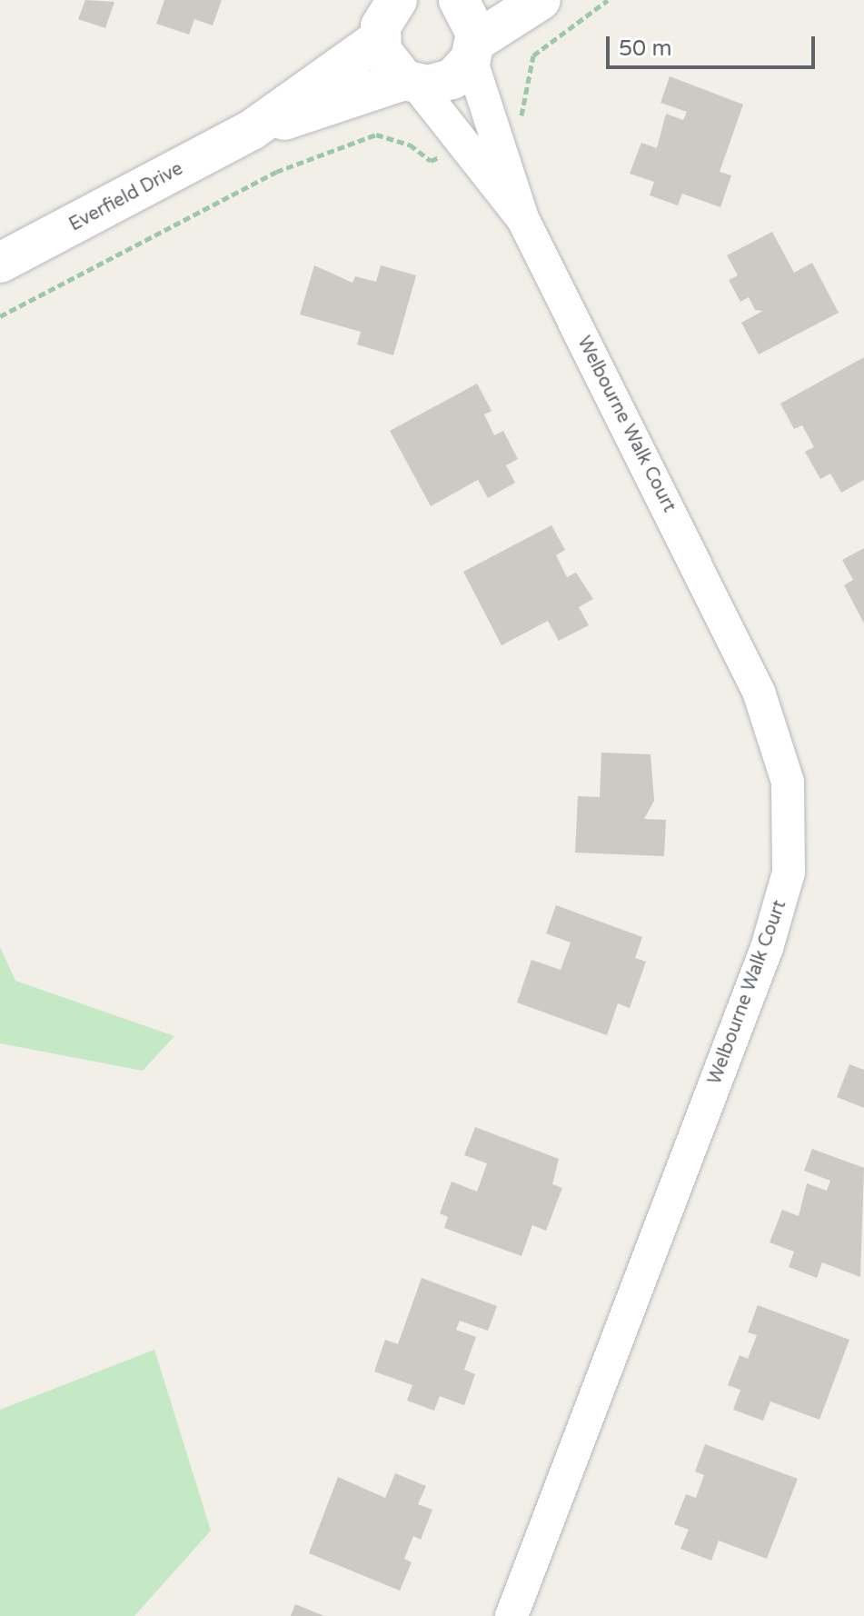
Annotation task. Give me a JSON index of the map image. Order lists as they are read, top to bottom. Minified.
{"streets":{"street":["Everfield Drive","Welbourne Walk Court"]},"crossings":[["Everfield Drive","Welbourne Walk Court"]],"scale_bar":"50 m"}
